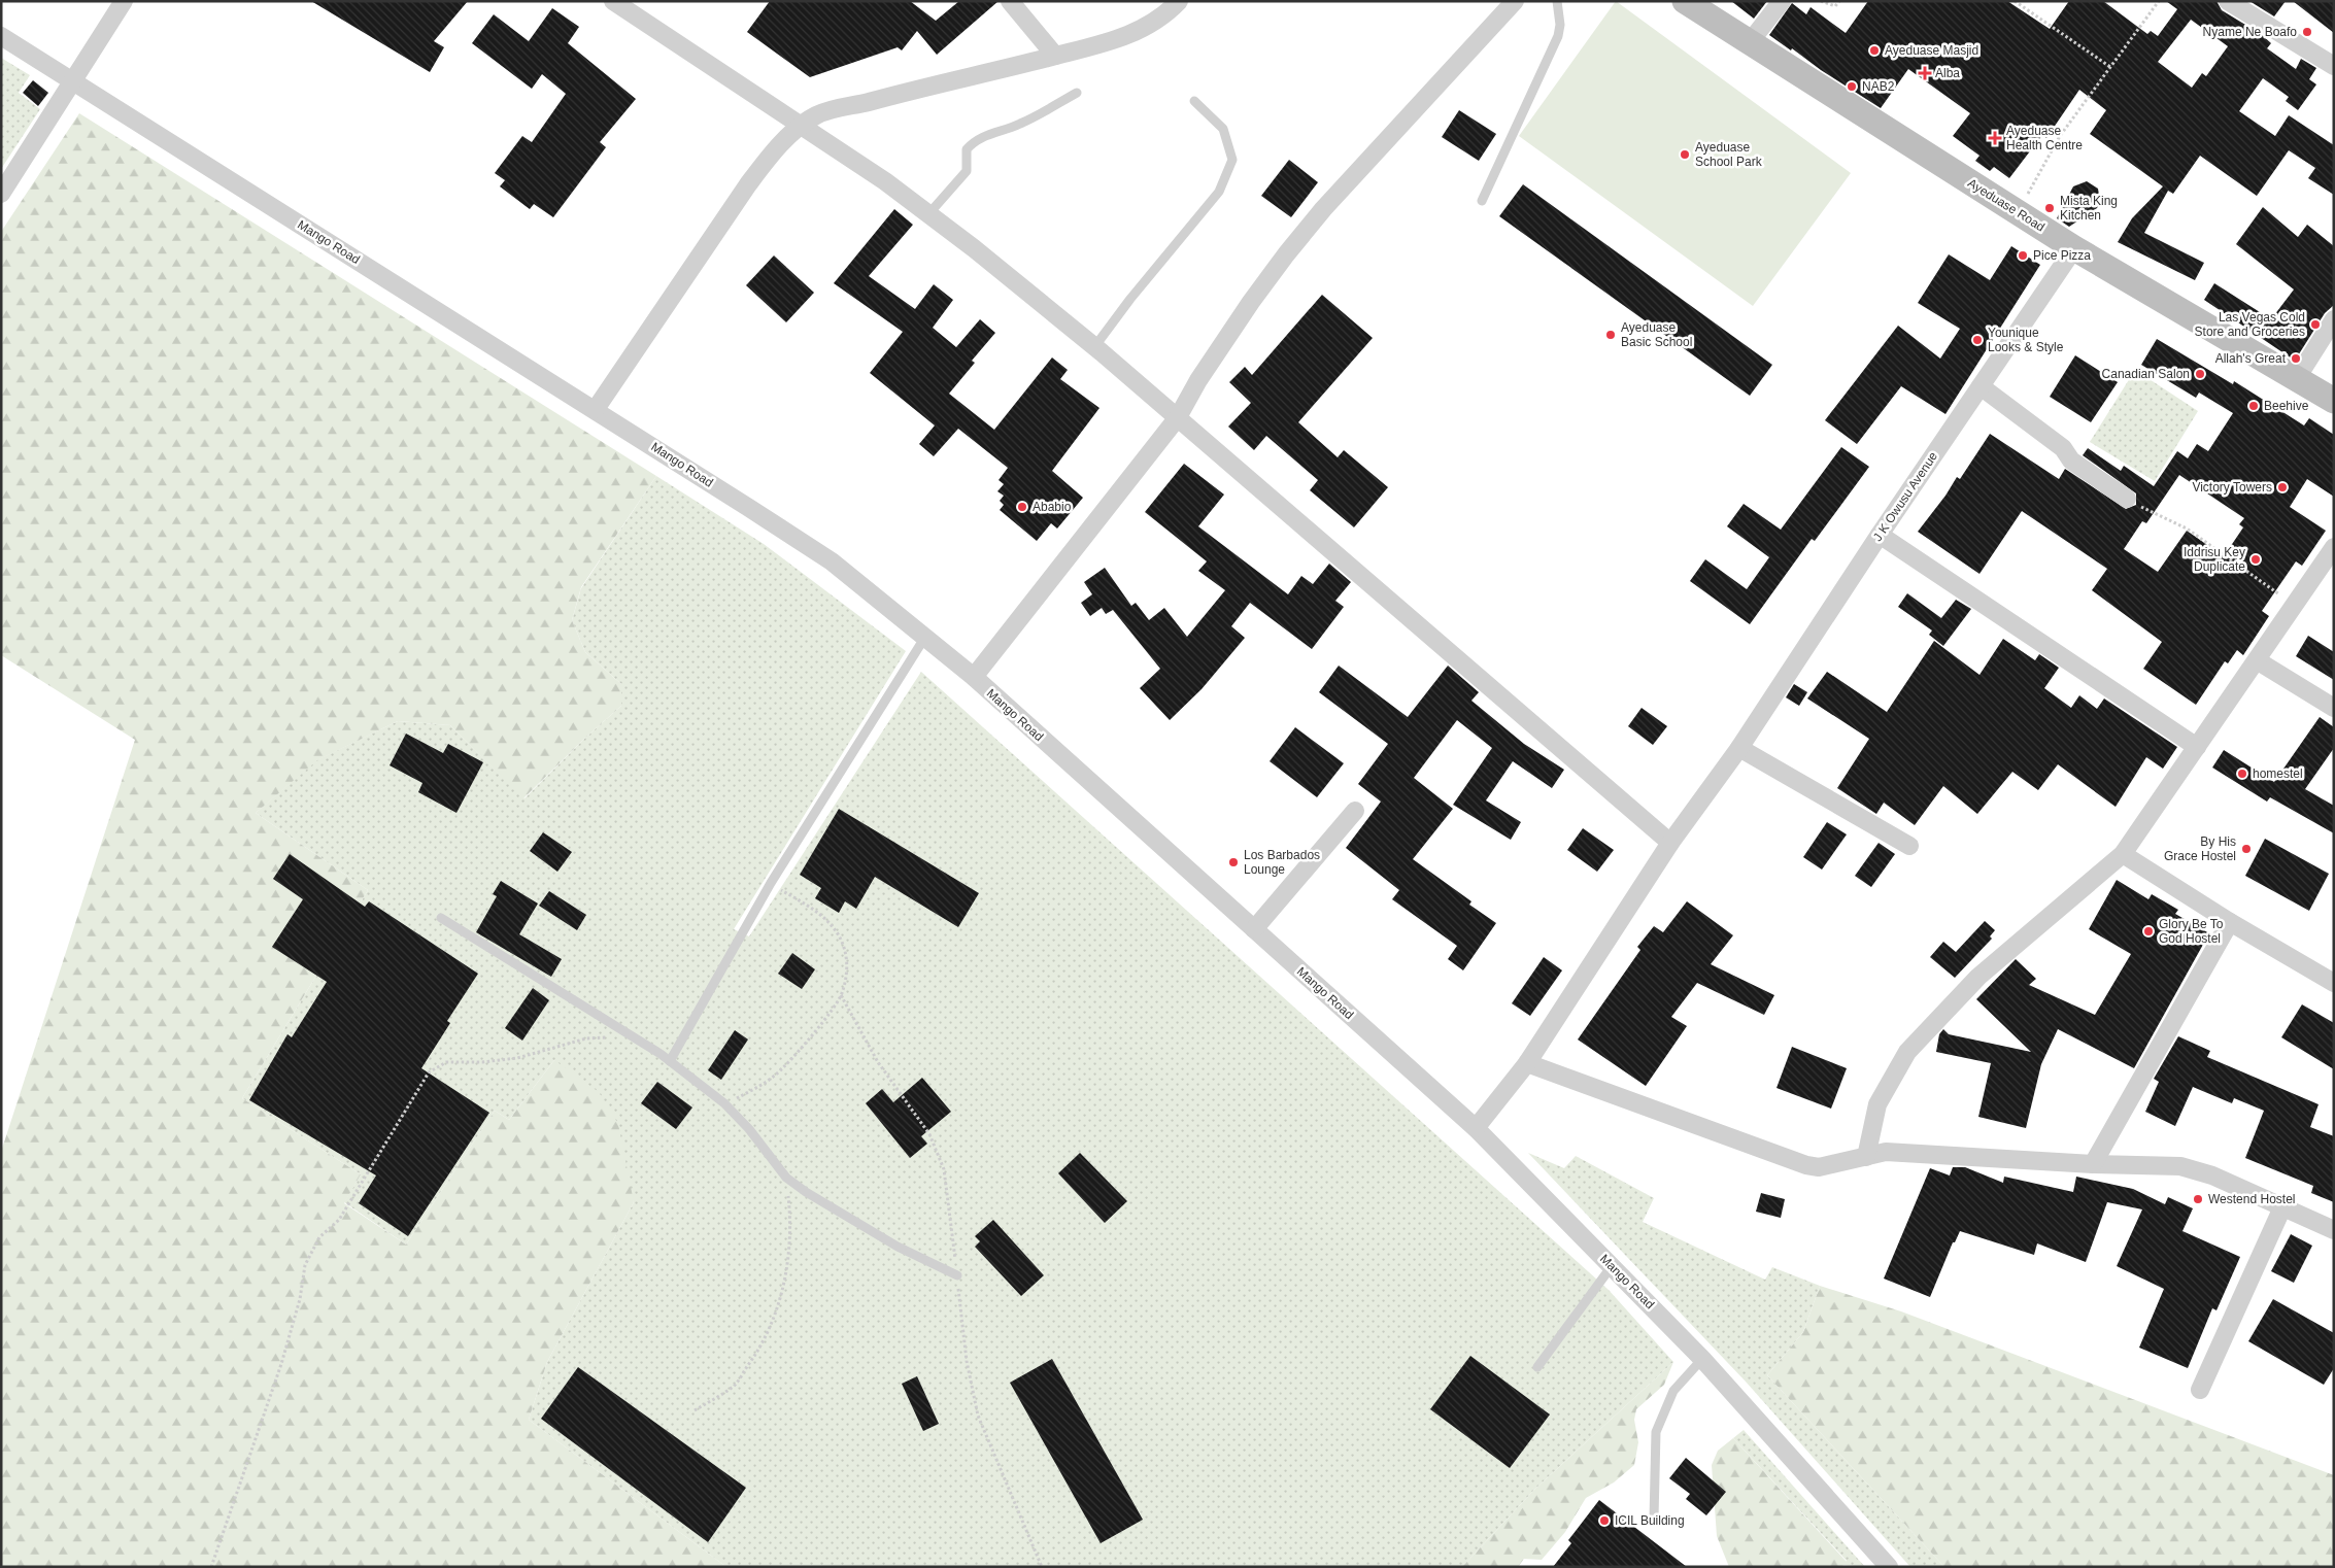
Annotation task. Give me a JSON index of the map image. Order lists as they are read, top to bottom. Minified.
{"streets":{"street":["Ayeduase Road","Mango Road","J K Owusu Avenue"]},"crossings":[["Ayeduase Road","J K Owusu Avenue"],["Mango Road","J K Owusu Avenue"]],"places":{"other":["Nyame Ne Boafo","Ayeduase Masjid","NAB2","Ayeduase School Park","Mista King Kitchen","Pice Pizza","Las Vegas Cold Store and Groceries","Ayeduase Basic School","Younique Looks & Style","Allah's Great","Canadian Salon","Beehive","Victory Towers","Ababio","Iddrisu Key Duplicate","homestel","By His Grace Hostel","Los Barbados Lounge","Glory Be To God Hostel","Westend Hostel","ICIL Building"],"health":["Alba","Ayeduase Health Centre"]}}
